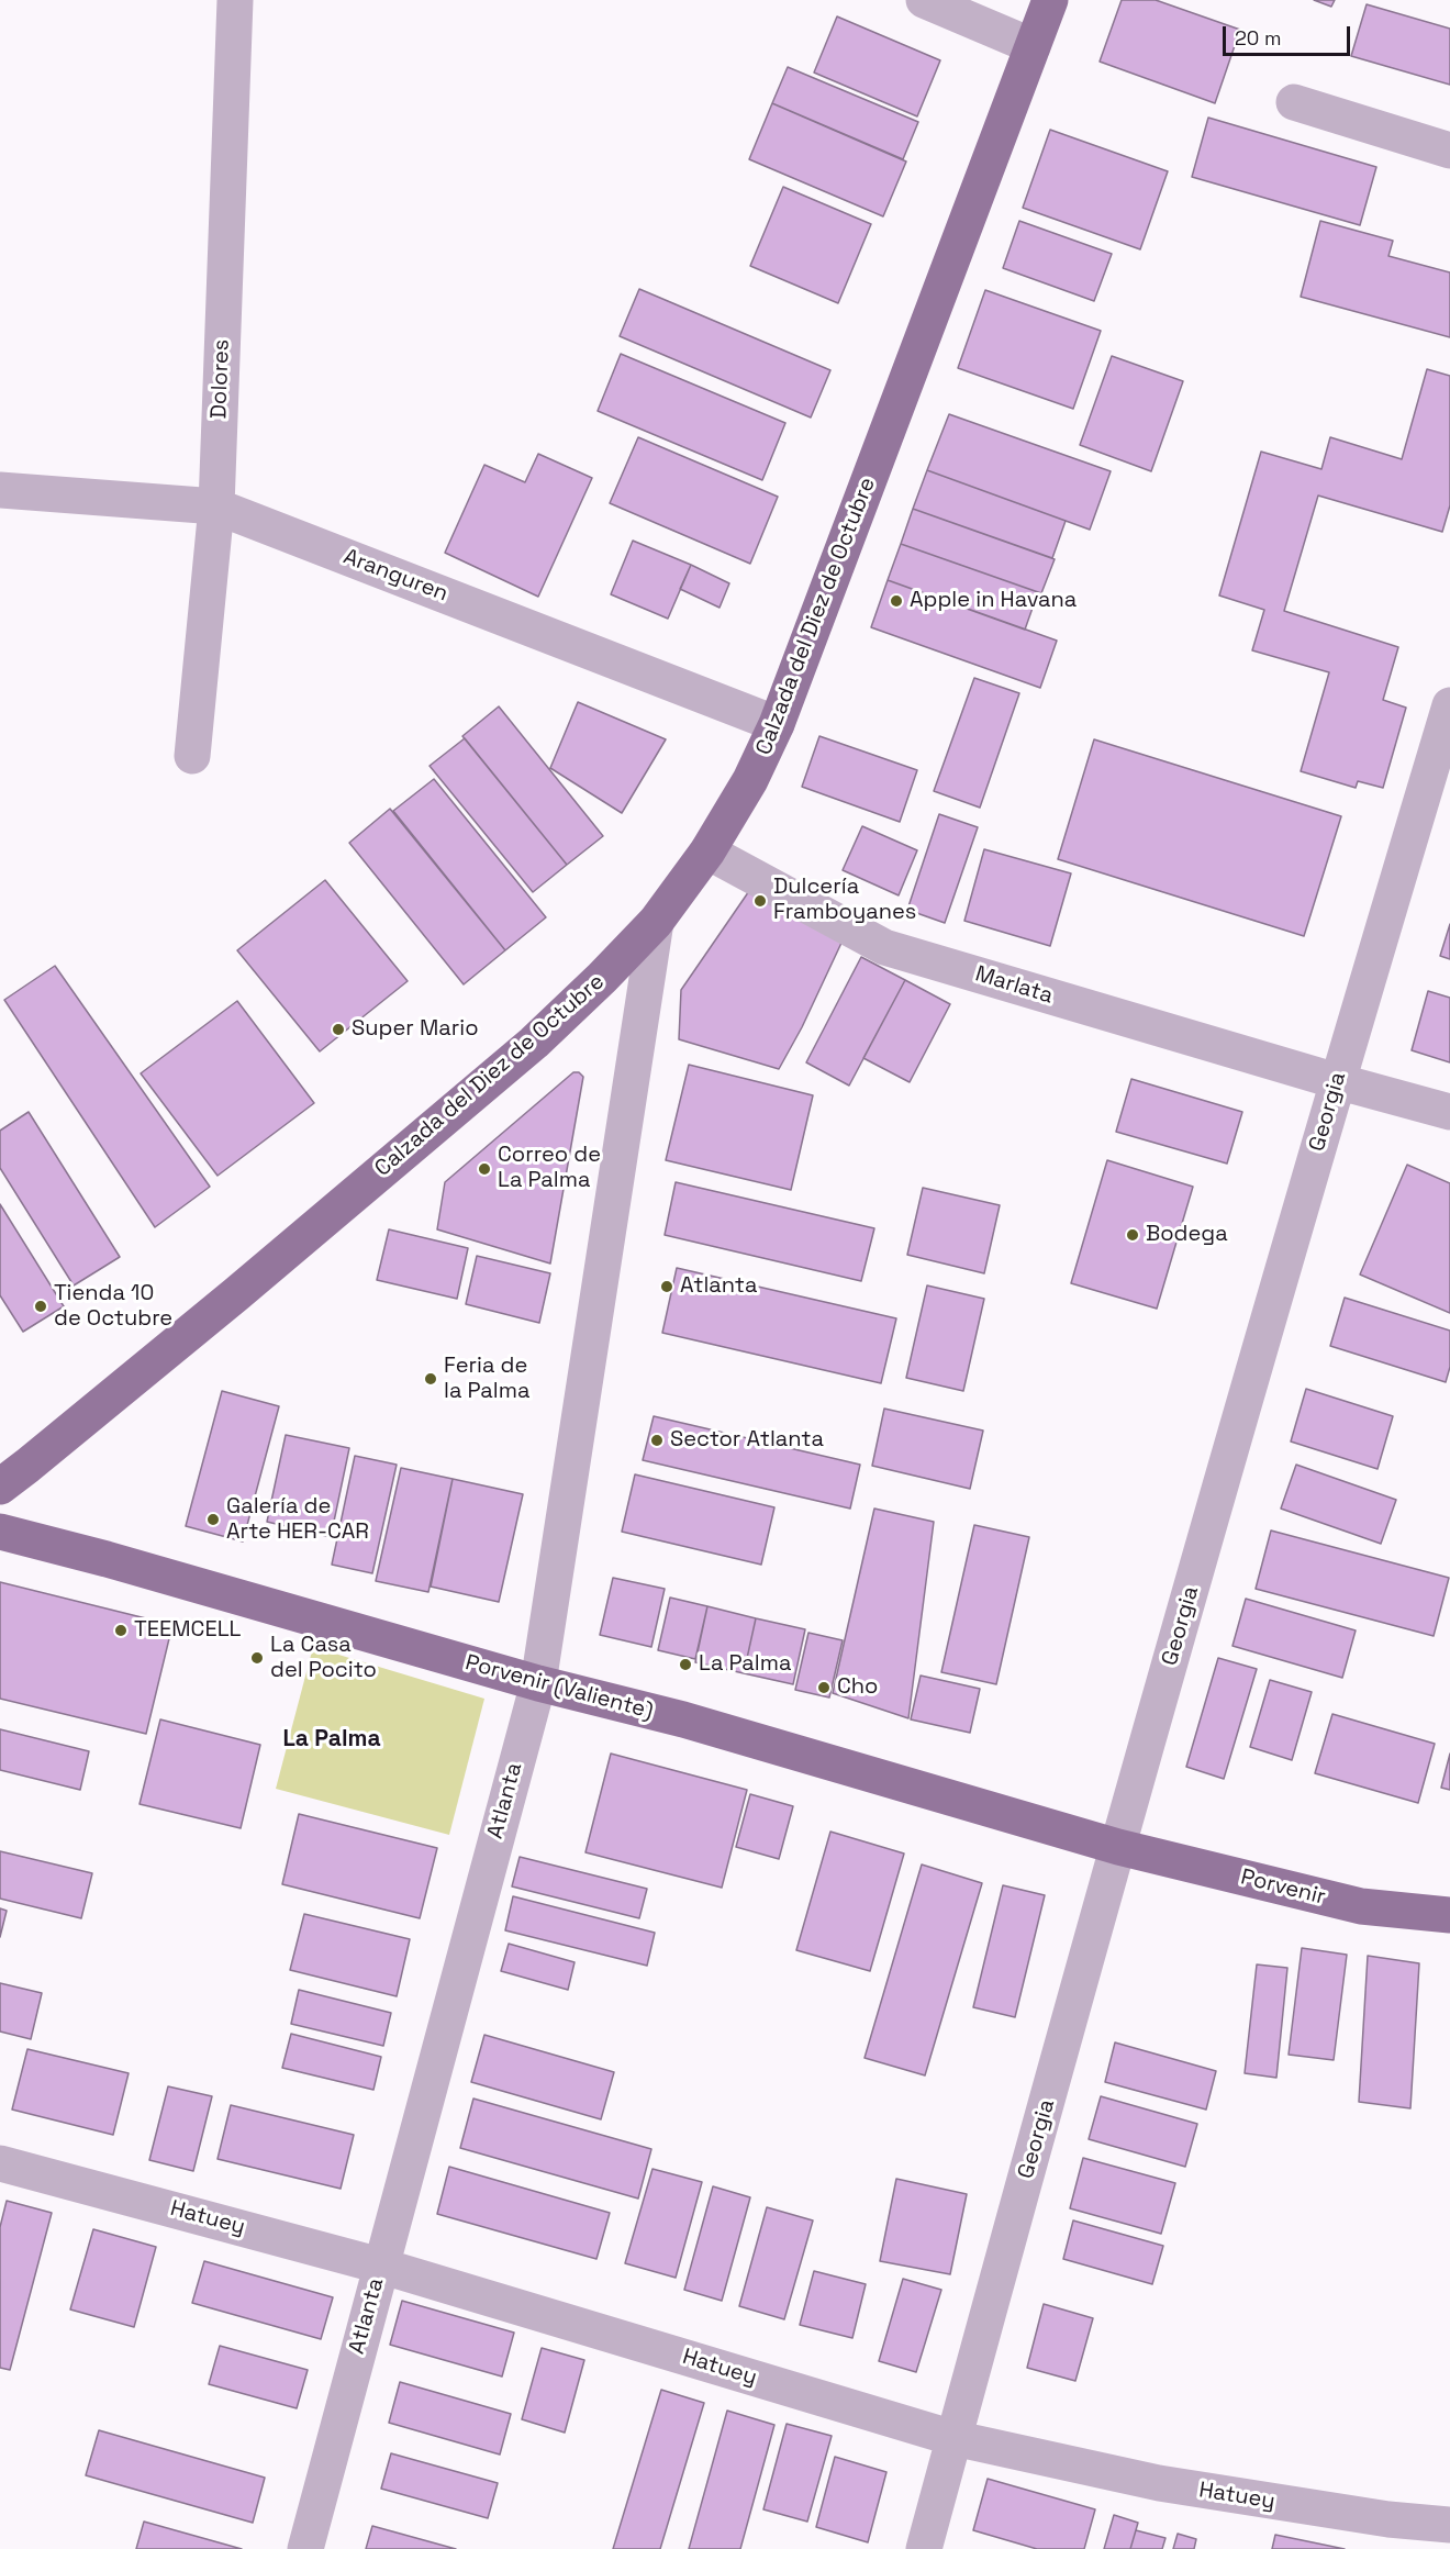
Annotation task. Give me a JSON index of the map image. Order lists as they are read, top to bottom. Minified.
{"streets":{"main road":["Calzada del Diez de Octubre","Porvenir (Valiente)","Porvenir"],"street":["Dolores","Aranguren","Marlata","Georgia","Atlanta","Hatuey"]},"crossings":[["Dolores","Aranguren"],["Aranguren","Calzada del Diez de Octubre"],["Calzada del Diez de Octubre","Marlata"],["Calzada del Diez de Octubre","Atlanta"],["Marlata","Georgia"],["Georgia","Porvenir (Valiente)"],["Georgia","Porvenir"],["Georgia","Hatuey"],["Porvenir (Valiente)","Atlanta"],["Porvenir (Valiente)","Porvenir"],["Atlanta","Hatuey"]],"districts":["La Palma"],"places":["Apple in Havana","Dulcería Framboyanes","Super Mario","Correo de La Palma","Bodega","Atlanta","Tienda 10 de Octubre","Feria de la Palma","Sector Atlanta","Galería de Arte HER-CAR","TEEMCELL","La Casa del Pocito","La Palma","Cho"],"scale_bar":"20 m"}
